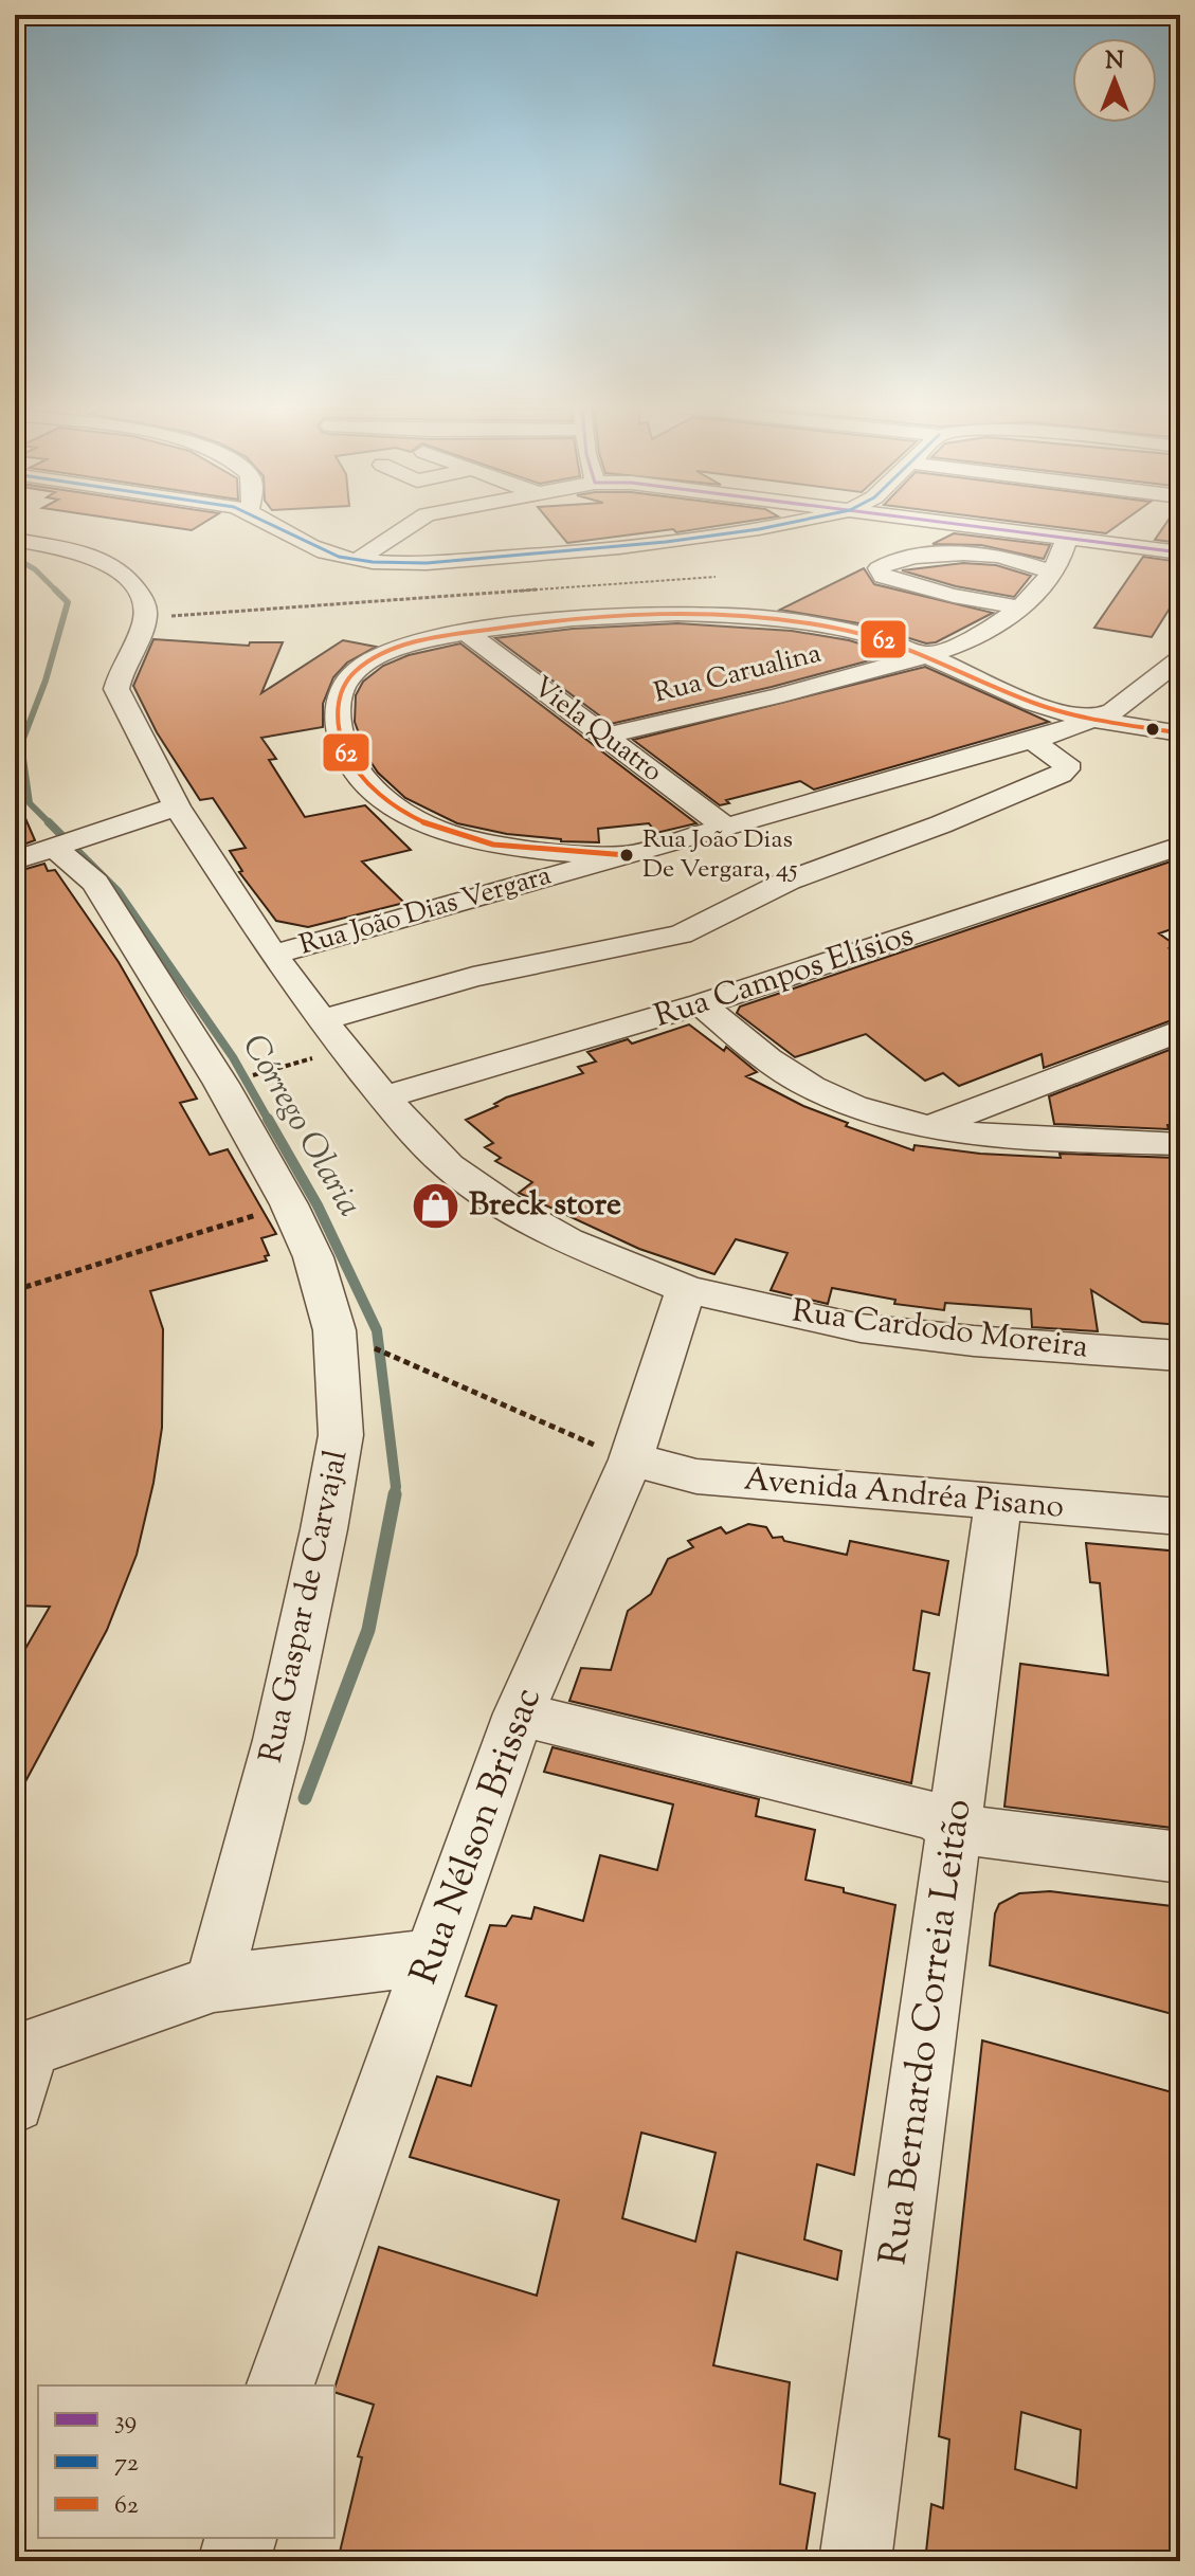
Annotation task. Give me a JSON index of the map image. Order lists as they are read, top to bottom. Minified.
{"streets":{"street":["Rua Carualina","Viela Quatro","Rua João Dias Vergara","Rua Campos Elísios","Rua Cardodo Moreira","Avenida Andréa Pisano","Rua Gaspar de Carvajal","Rua Nélson Brissac","Rua Bernardo Correia Leitão"]},"crossings":[["Rua Carualina","Viela Quatro"],["Viela Quatro","Rua João Dias Vergara"],["Rua João Dias Vergara","Rua Cardodo Moreira"],["Rua Campos Elísios","Rua Cardodo Moreira"],["Rua Cardodo Moreira","Rua Nélson Brissac"],["Avenida Andréa Pisano","Rua Nélson Brissac"],["Avenida Andréa Pisano","Rua Bernardo Correia Leitão"]],"water":["Córrego Olaria"],"places":{"other":["Rua João Dias De Vergara, 45"],"shop":["Breck store"]},"lines":["transit line 39","transit line 72","transit line 62"],"legend":["39","72","62"],"north":"top"}
